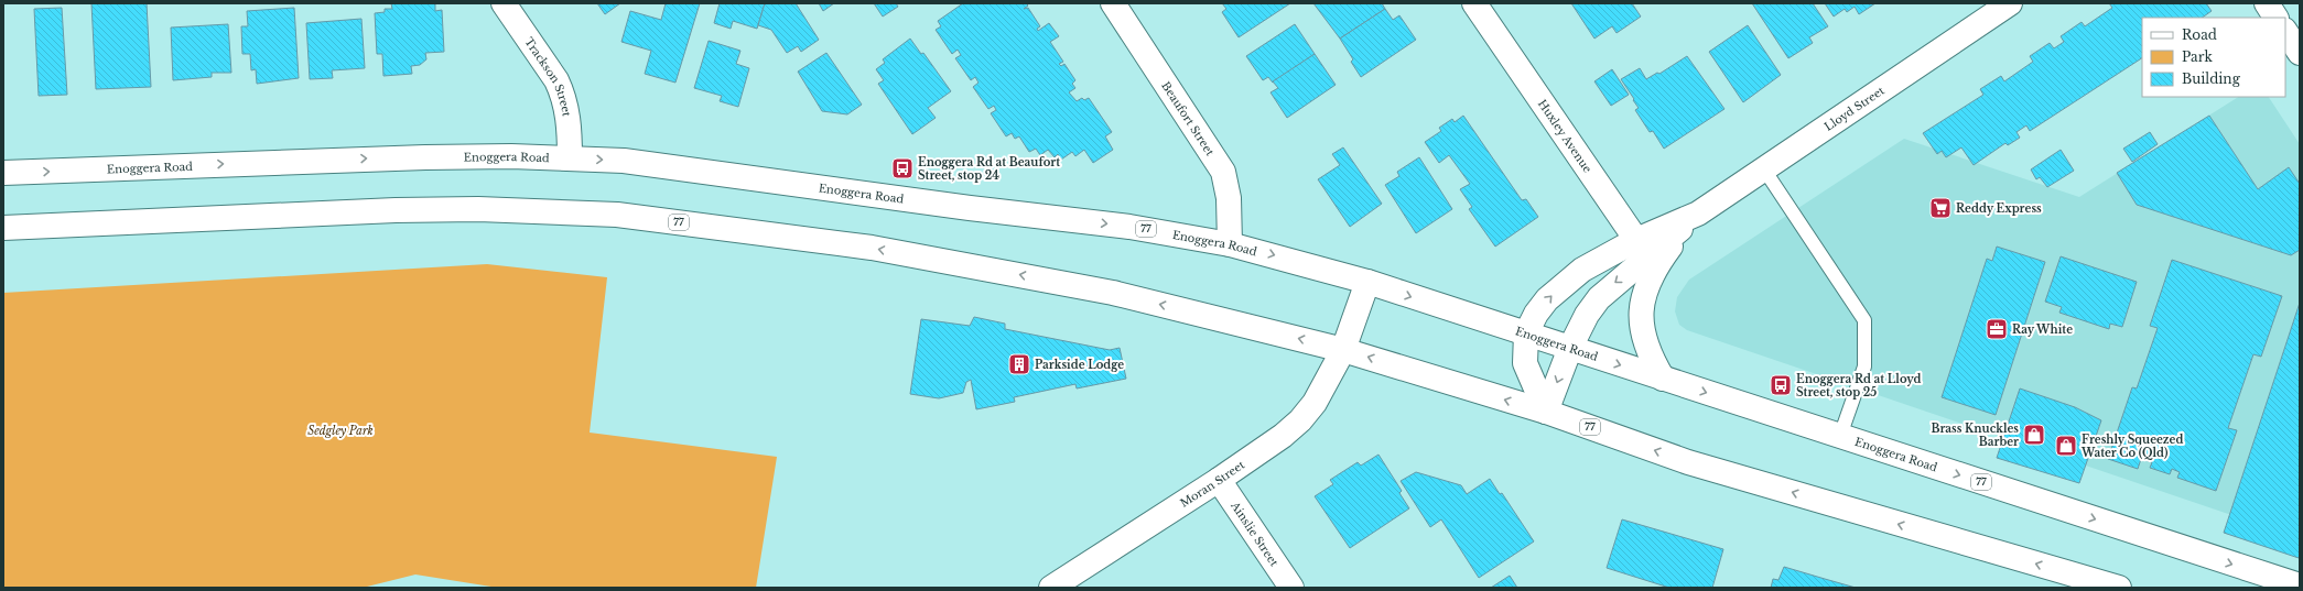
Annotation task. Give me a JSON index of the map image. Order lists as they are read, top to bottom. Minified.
{"streets":{"main road":["Trackson Street","Lloyd Street","Beaufort Street","Huxley Avenue","Enoggera Road","77","Moran Street","Ainslie Street"]},"crossings":[["Trackson Street","Enoggera Road"],["Lloyd Street","Huxley Avenue"],["Lloyd Street","Enoggera Road"],["Beaufort Street","Enoggera Road"],["Enoggera Road","Moran Street"],["77","Moran Street"],["Moran Street","Ainslie Street"]],"parks":["Sedgley Park"],"places":{"bus stop":["Enoggera Rd at Beaufort Street, stop 24","Enoggera Rd at Lloyd Street, stop 25"],"supermarket":["Reddy Express"],"office":["Ray White"],"building":["Parkside Lodge"],"shop":["Brass Knuckles Barber","Freshly Squeezed Water Co (Qld)"]},"legend":["Road","Park","Building"]}
